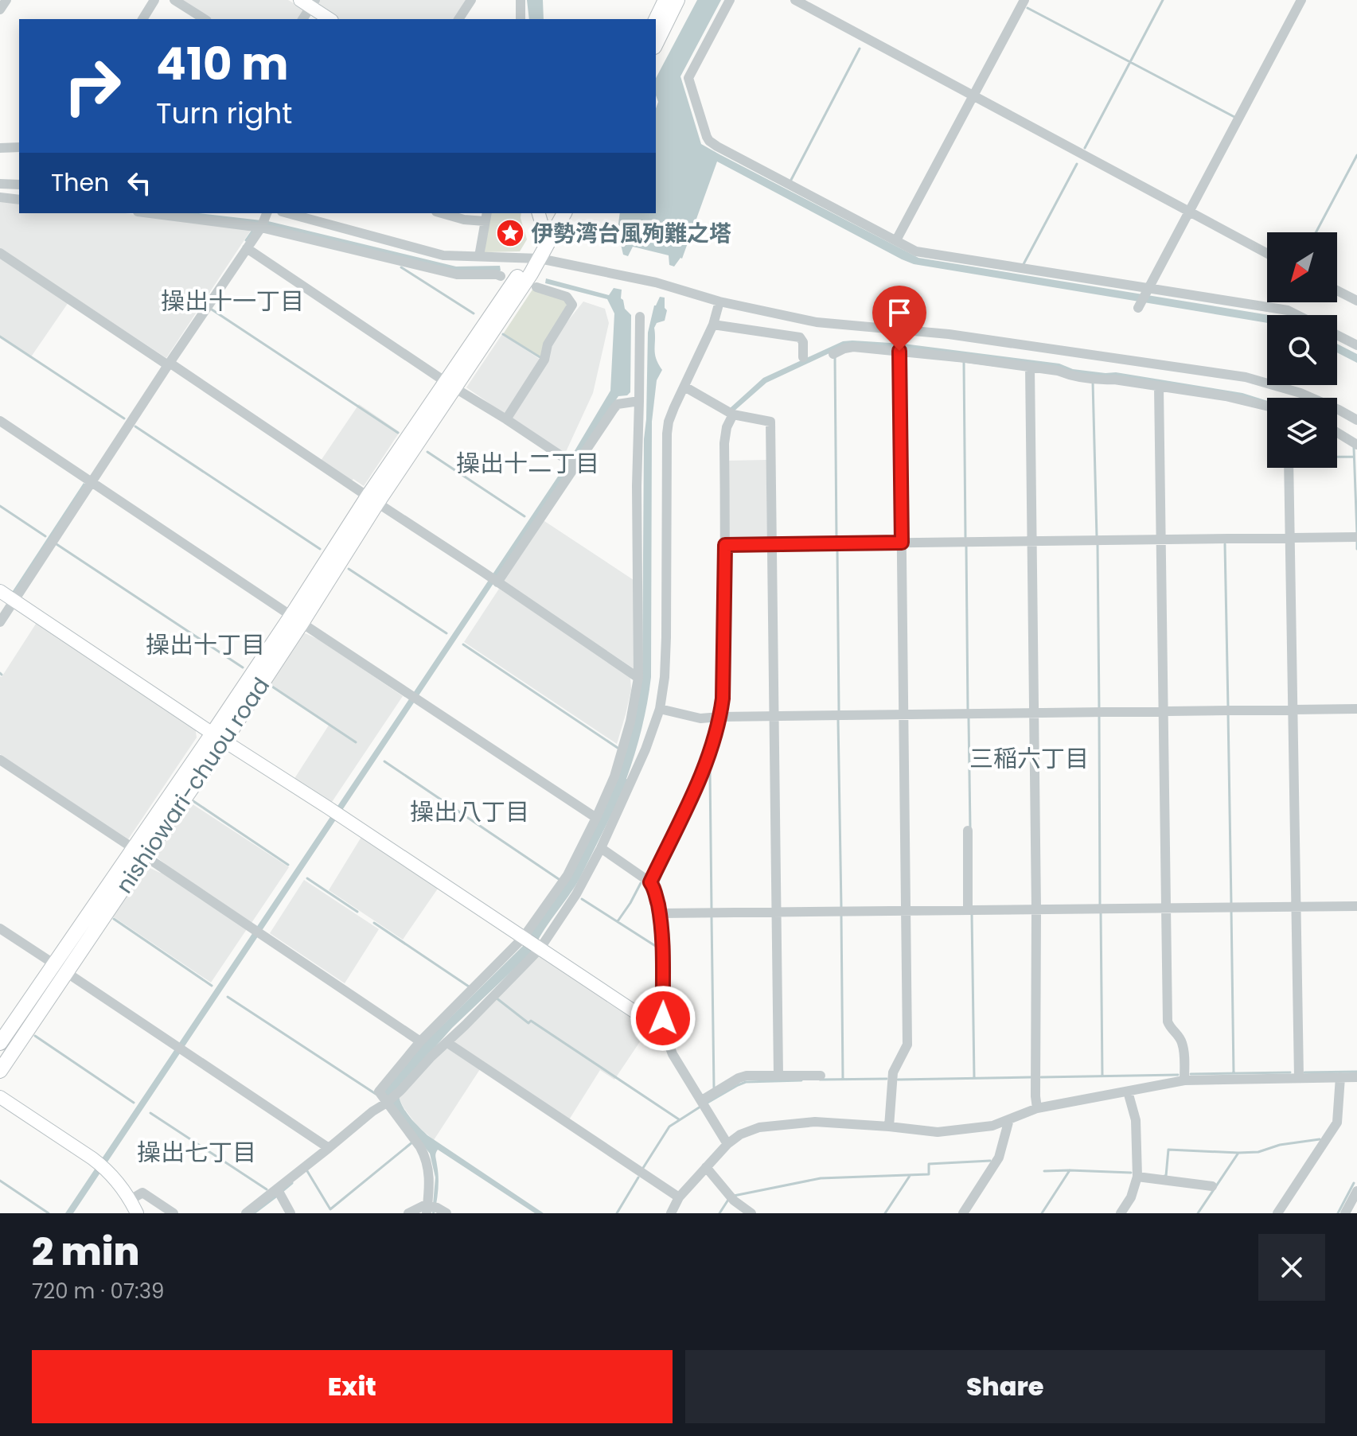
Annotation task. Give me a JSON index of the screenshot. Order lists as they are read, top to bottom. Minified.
{"streets":{"main road":["nishiowari-chuou road"]},"districts":["操出十一丁目","操出十二丁目","操出十丁目","三稲六丁目","操出八丁目","操出七丁目"],"places":{"place":["伊勢湾台風殉難之塔"]},"north":"bottom left","page":{"turn":["410 m","Turn right"],"then":"Then","heading":["2 min","720 m · 07:39"],"buttons":["Exit","Share"]}}
